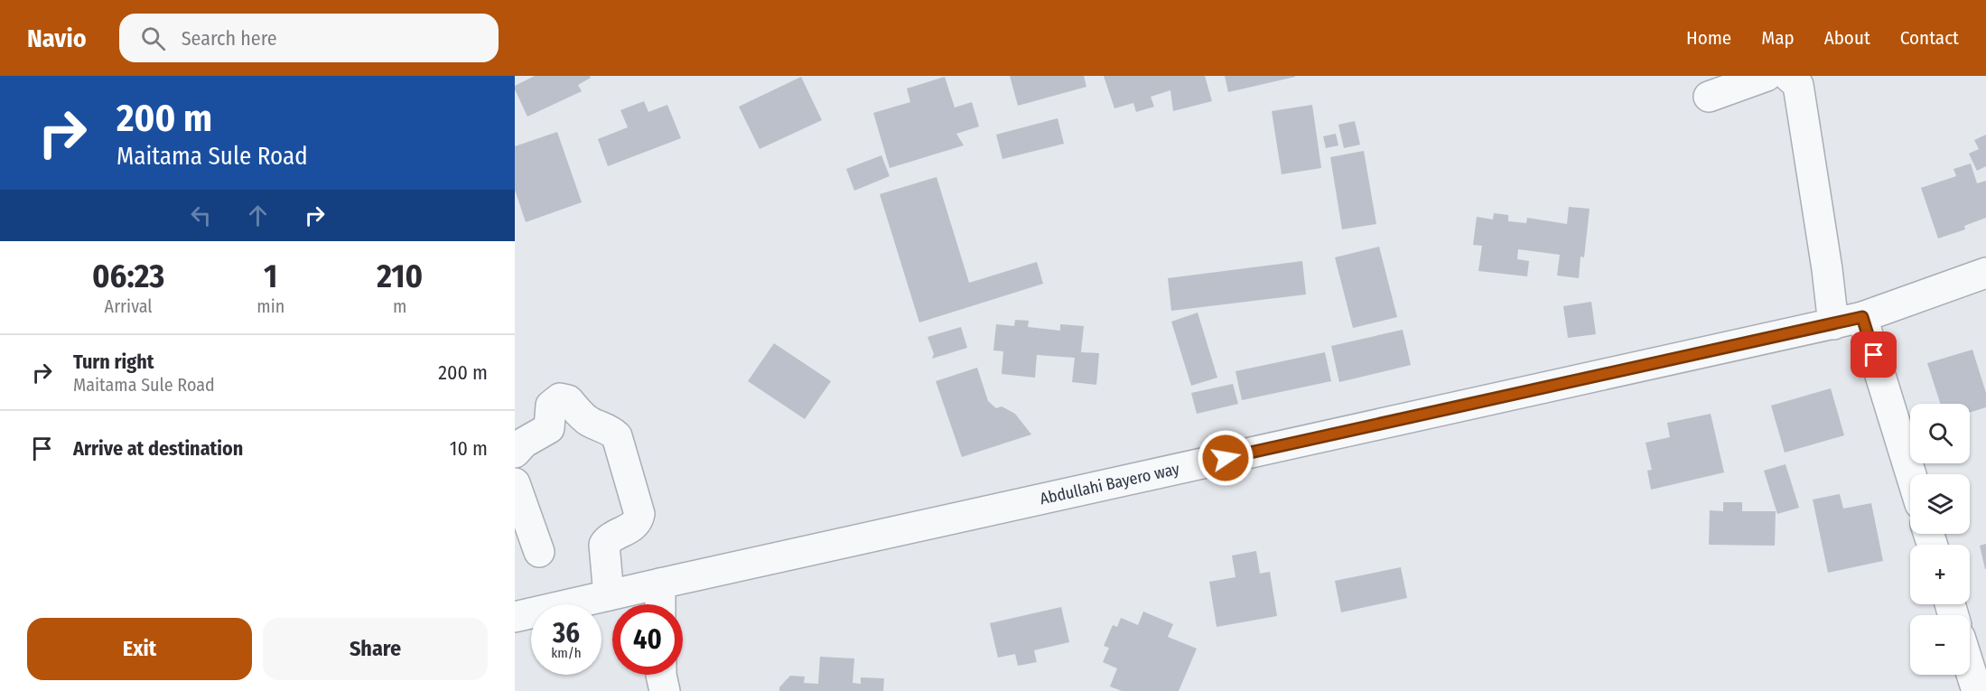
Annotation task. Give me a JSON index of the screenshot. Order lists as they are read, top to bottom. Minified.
{"streets":{"street":["Abdullahi Bayero way"]},"page":{"header":"Navio","search":"Search here","nav":["Home","Map","About","Contact"],"turn":["200 m","Maitama Sule Road"],"eta":["06:23","Arrival","1","min","210","m"],"list":[{"name":"Turn right","note":"Maitama Sule Road","value":"200 m"},{"name":"Arrive at destination","value":"10 m"}],"map_buttons":["+","−"],"speed":"36 km/h","limit":"40","buttons":["Exit","Share"]}}
